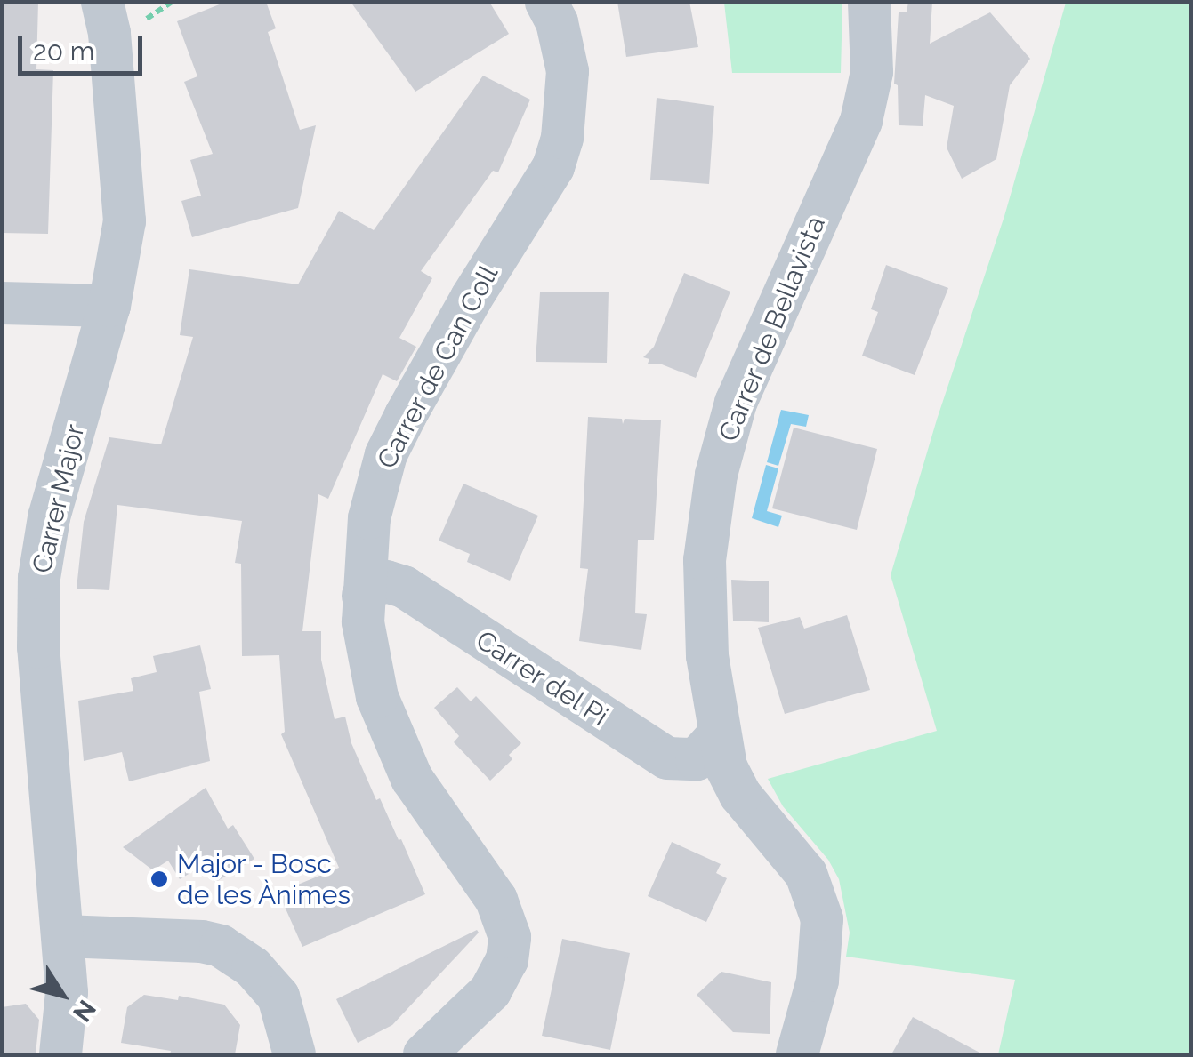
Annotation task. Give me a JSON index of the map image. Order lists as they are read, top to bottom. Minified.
{"streets":{"street":["Carrer de Bellavista","Carrer de Can Coll","Carrer Major","Carrer del Pi"]},"crossings":[["Carrer de Bellavista","Carrer del Pi"],["Carrer de Can Coll","Carrer del Pi"]],"places":["Major - Bosc de les Ànimes"],"scale_bar":"20 m","north":"bottom right"}
